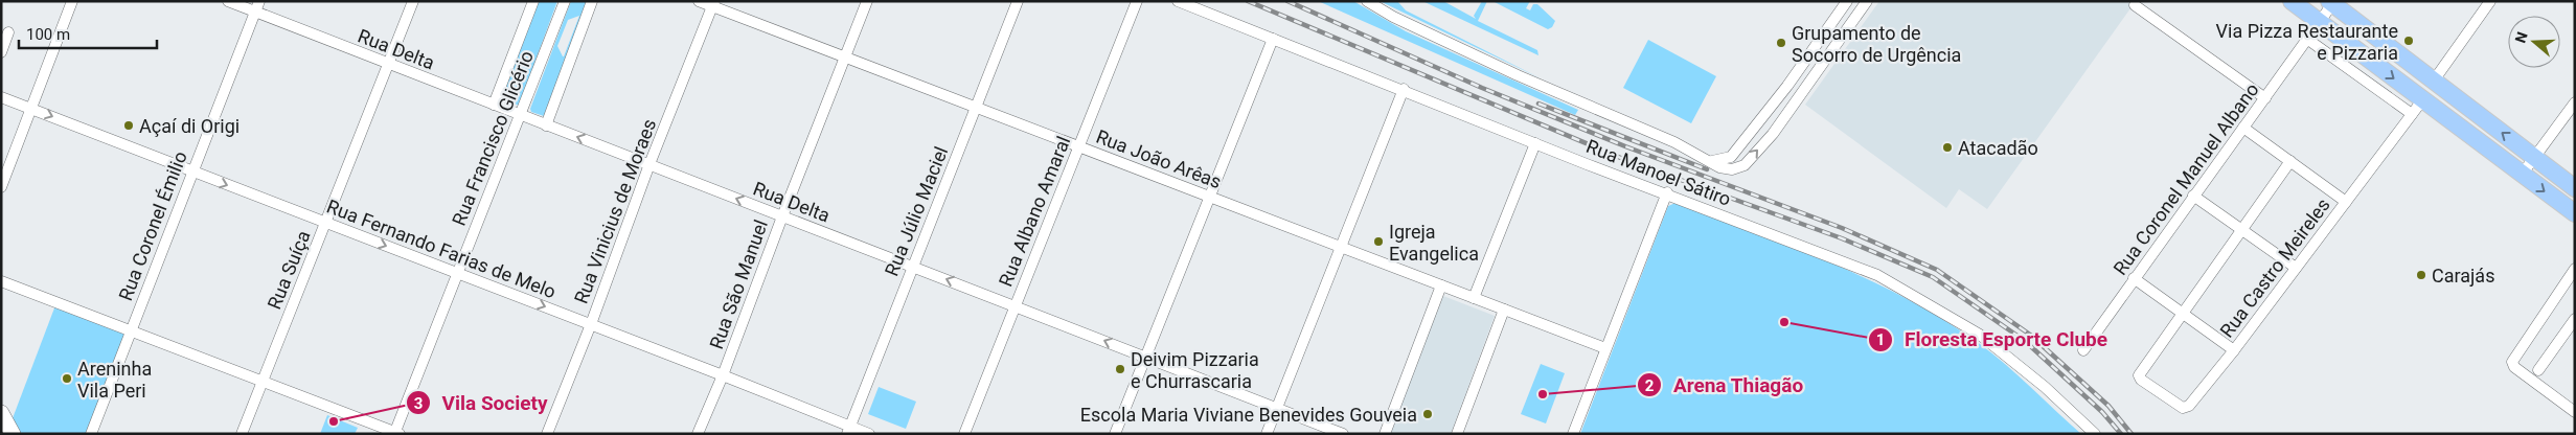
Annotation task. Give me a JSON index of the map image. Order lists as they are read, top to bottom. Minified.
{"streets":{"street":["Rua Delta","Rua Francisco Glicério","Rua João Arêas","Rua Manoel Sátiro","Rua Coronel Manuel Albano","Rua Vinicius de Moraes","Rua Júlio Maciel","Rua Albano Amaral","Rua Coronel Émilio","Rua Fernando Farias de Melo","Rua Castro Meireles","Rua Suíça","Rua São Manuel"]},"crossings":[["Rua Delta","Rua Francisco Glicério"],["Rua Delta","Rua Vinicius de Moraes"],["Rua Delta","Rua Júlio Maciel"],["Rua Delta","Rua Albano Amaral"],["Rua Delta","Rua Coronel Émilio"],["Rua Delta","Rua Suíça"],["Rua Delta","Rua São Manuel"],["Rua Francisco Glicério","Rua Fernando Farias de Melo"],["Rua João Arêas","Rua Vinicius de Moraes"],["Rua João Arêas","Rua Júlio Maciel"],["Rua João Arêas","Rua Albano Amaral"],["Rua João Arêas","Rua São Manuel"],["Rua Vinicius de Moraes","Rua Fernando Farias de Melo"],["Rua Júlio Maciel","Rua Fernando Farias de Melo"],["Rua Coronel Émilio","Rua Fernando Farias de Melo"],["Rua Fernando Farias de Melo","Rua Suíça"],["Rua Fernando Farias de Melo","Rua São Manuel"]],"one_way":["Rua Delta","Rua Fernando Farias de Melo"],"places":["Via Pizza Restaurante e Pizzaria","Grupamento de Socorro de Urgência","Açaí di Origi","Atacadão","Igreja Evangelica","Carajás","Floresta Esporte Clube","Deivim Pizzaria e Churrascaria","Areninha Vila Peri","Arena Thiagão","Escola Maria Viviane Benevides Gouveia","Vila Society"],"scale_bar":"100 m","north":"left"}
